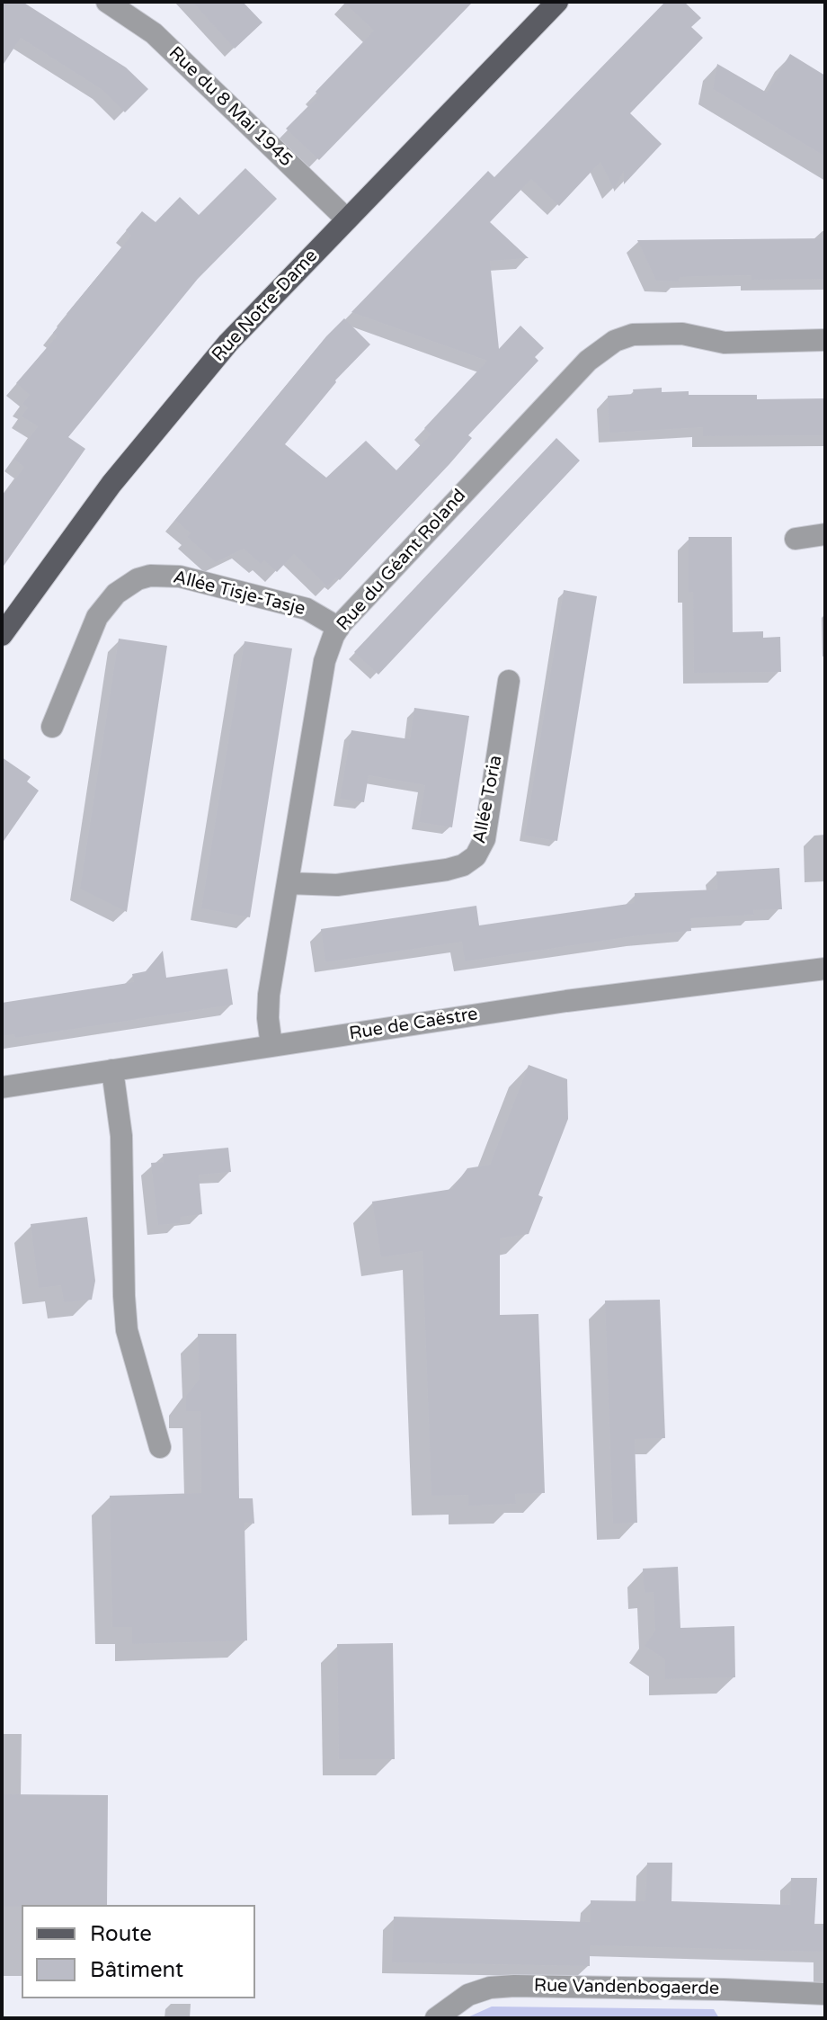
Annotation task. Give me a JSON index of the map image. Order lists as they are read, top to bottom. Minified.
{"streets":{"main road":["Rue Notre-Dame"],"street":["Rue du 8 Mai 1945","Rue du Géant Roland","Allée Tisje-Tasje","Allée Toria","Rue de Caëstre","Rue Vandenbogaerde"]},"crossings":[["Rue du 8 Mai 1945","Rue Notre-Dame"],["Rue du Géant Roland","Allée Tisje-Tasje"],["Rue du Géant Roland","Allée Toria"],["Rue du Géant Roland","Rue de Caëstre"]],"legend":["Route","Bâtiment"]}
